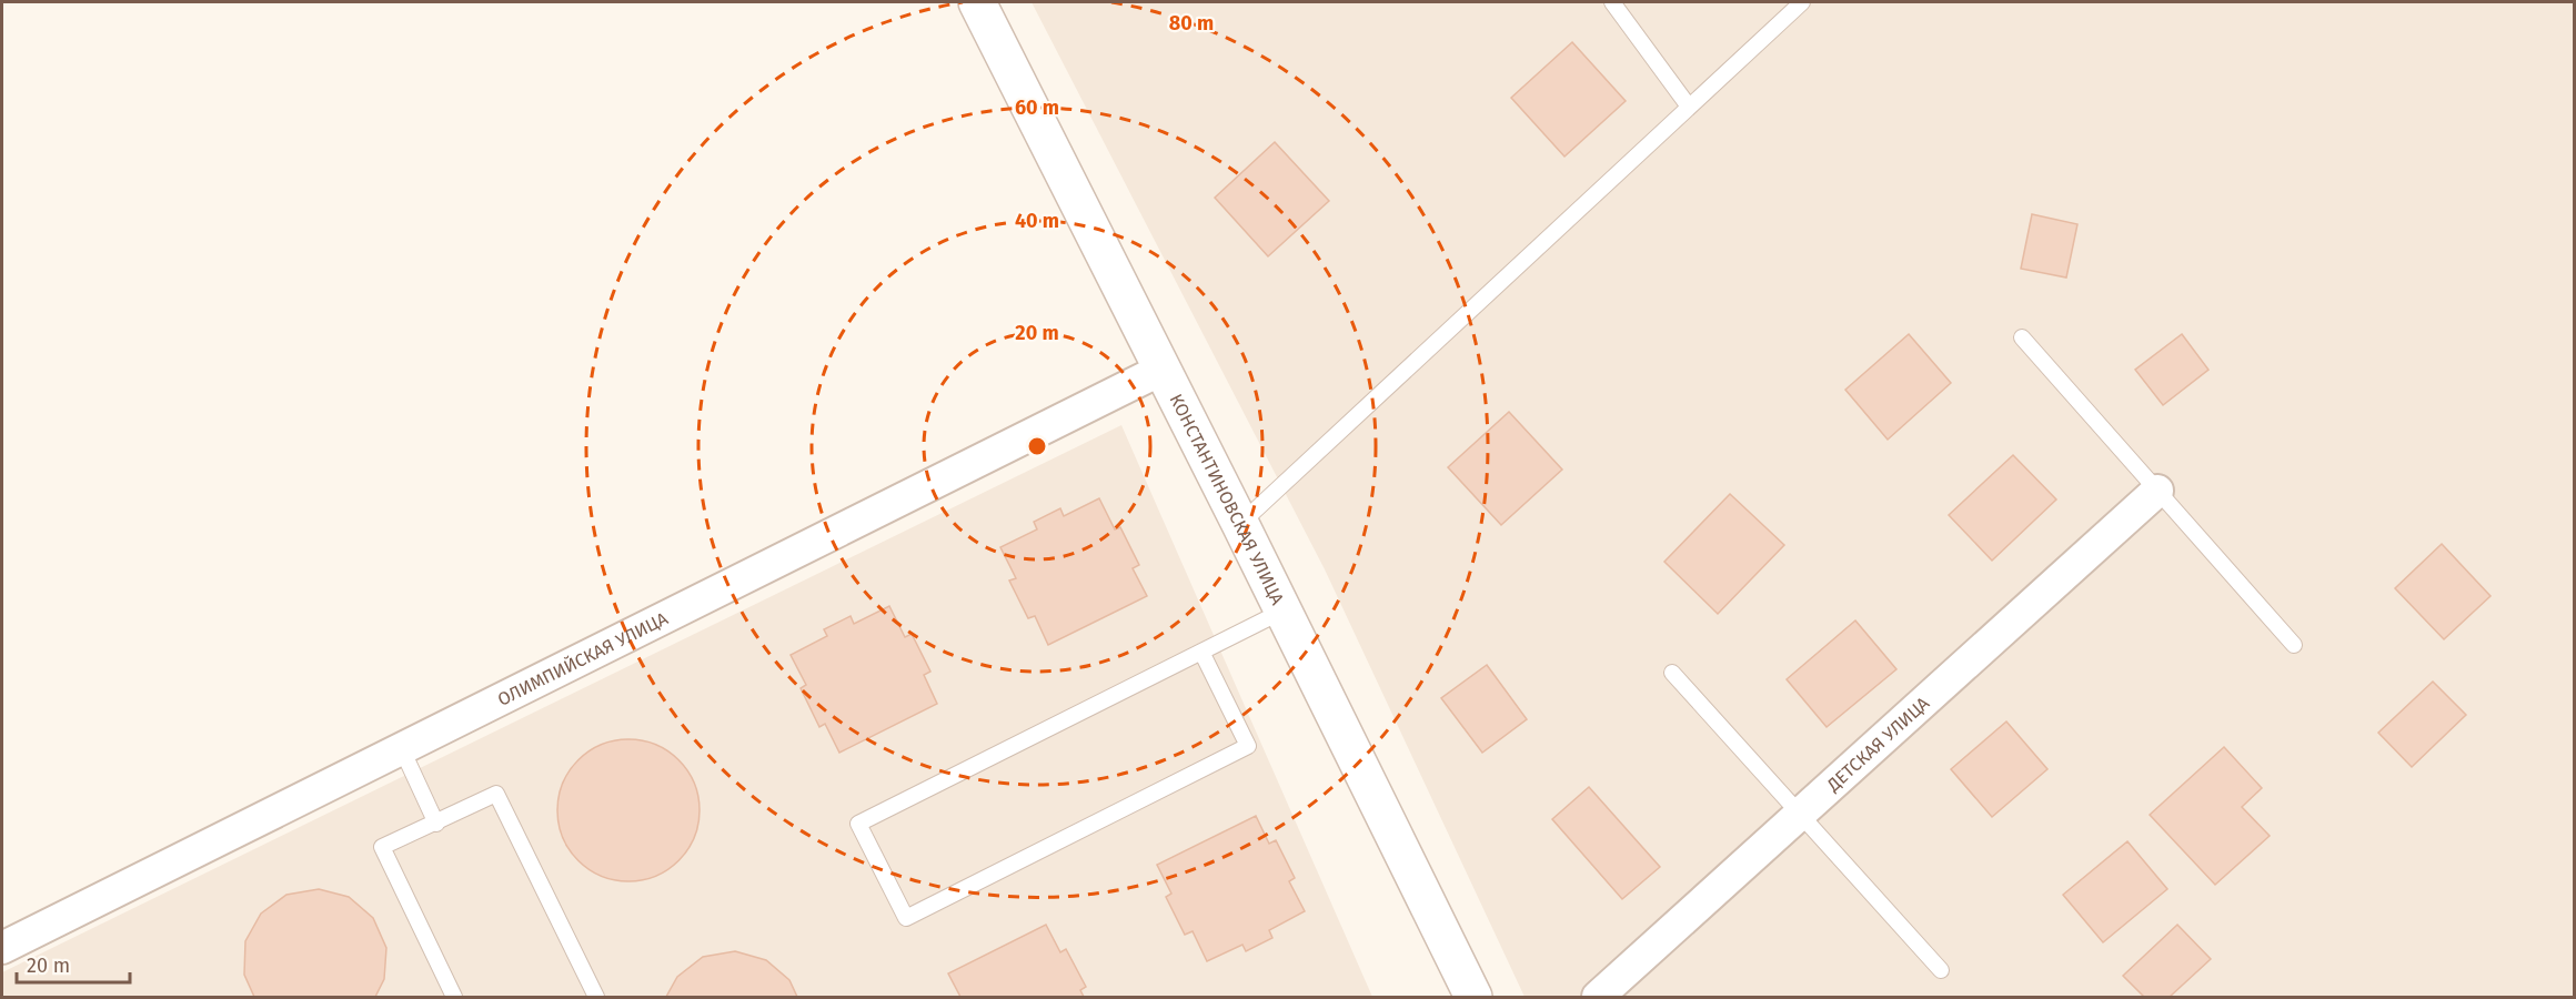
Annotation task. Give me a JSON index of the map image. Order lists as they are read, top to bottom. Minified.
{"streets":{"street":["КОНСТАНТИНОВСКАЯ УЛИЦА","ОЛИМПИЙСКАЯ УЛИЦА","ДЕТСКАЯ УЛИЦА"]},"crossings":[["КОНСТАНТИНОВСКАЯ УЛИЦА","ОЛИМПИЙСКАЯ УЛИЦА"]],"scale_bar":"20 m","rings":["80 m","60 m","40 m","20 m"]}
